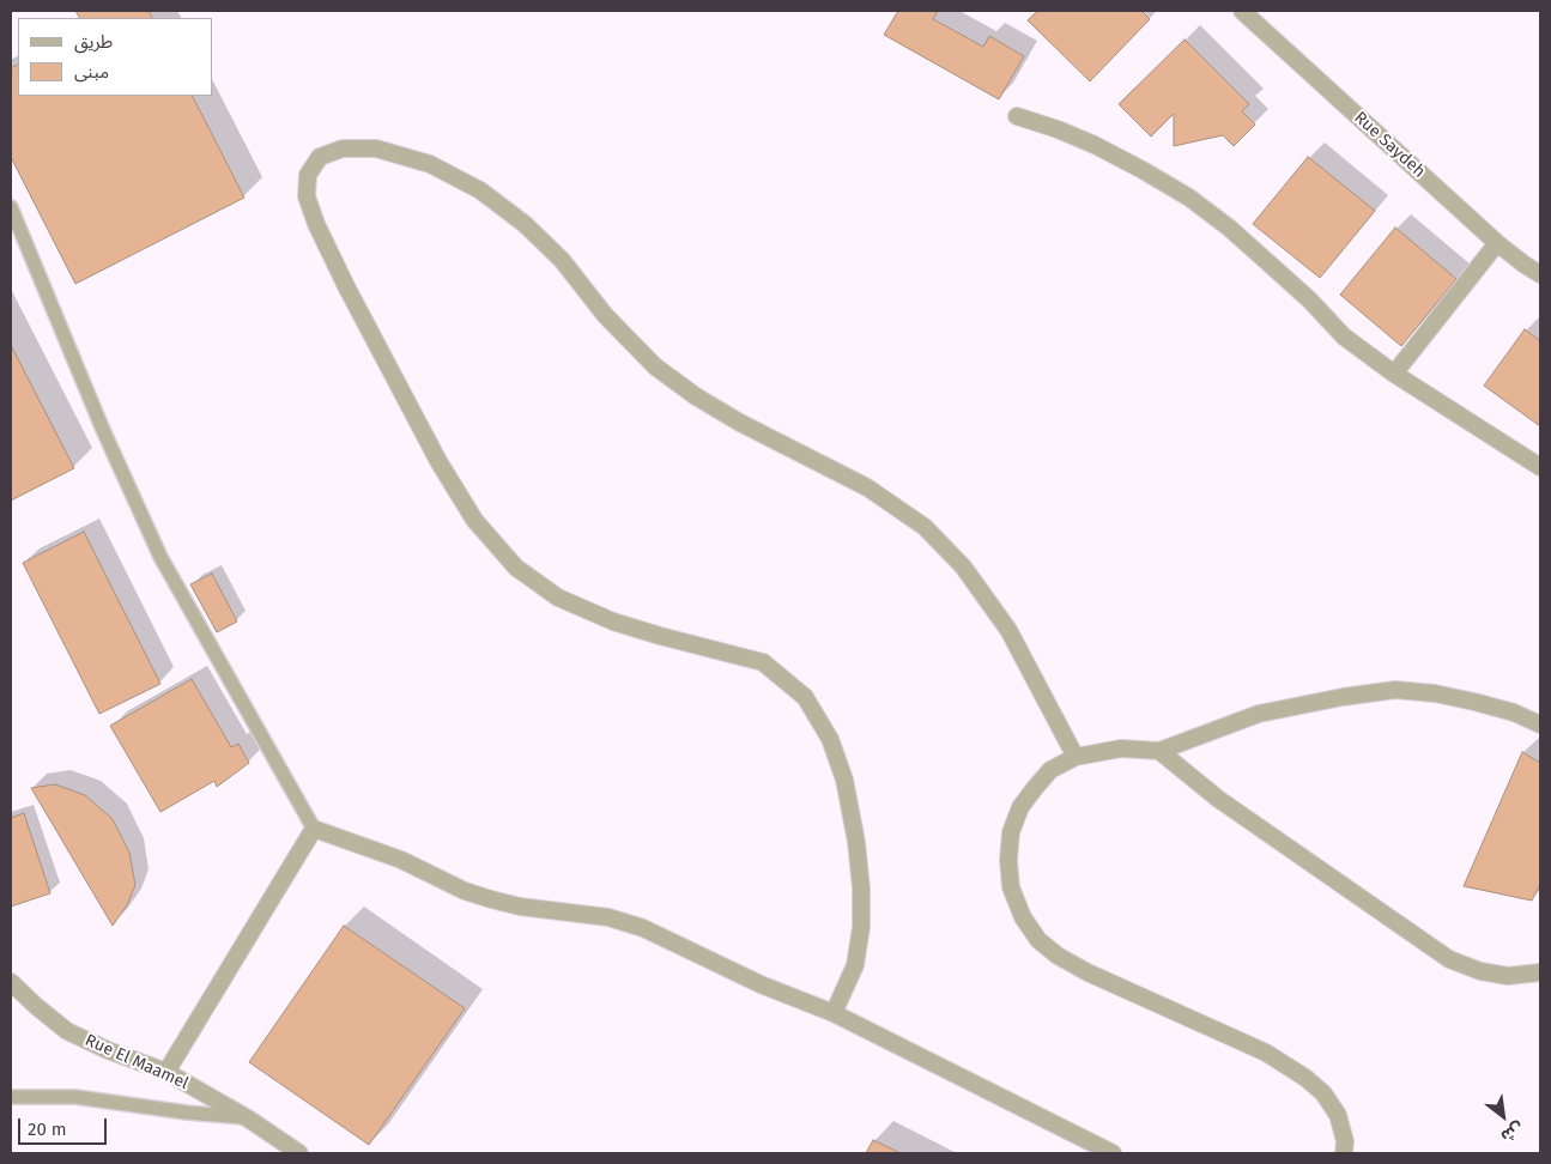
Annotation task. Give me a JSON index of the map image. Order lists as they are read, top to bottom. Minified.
{"streets":{"street":["Rue Saydeh","Rue El Maamel"]},"legend":["طريق","مبنى"],"scale_bar":"20 m","north":"bottom right"}
